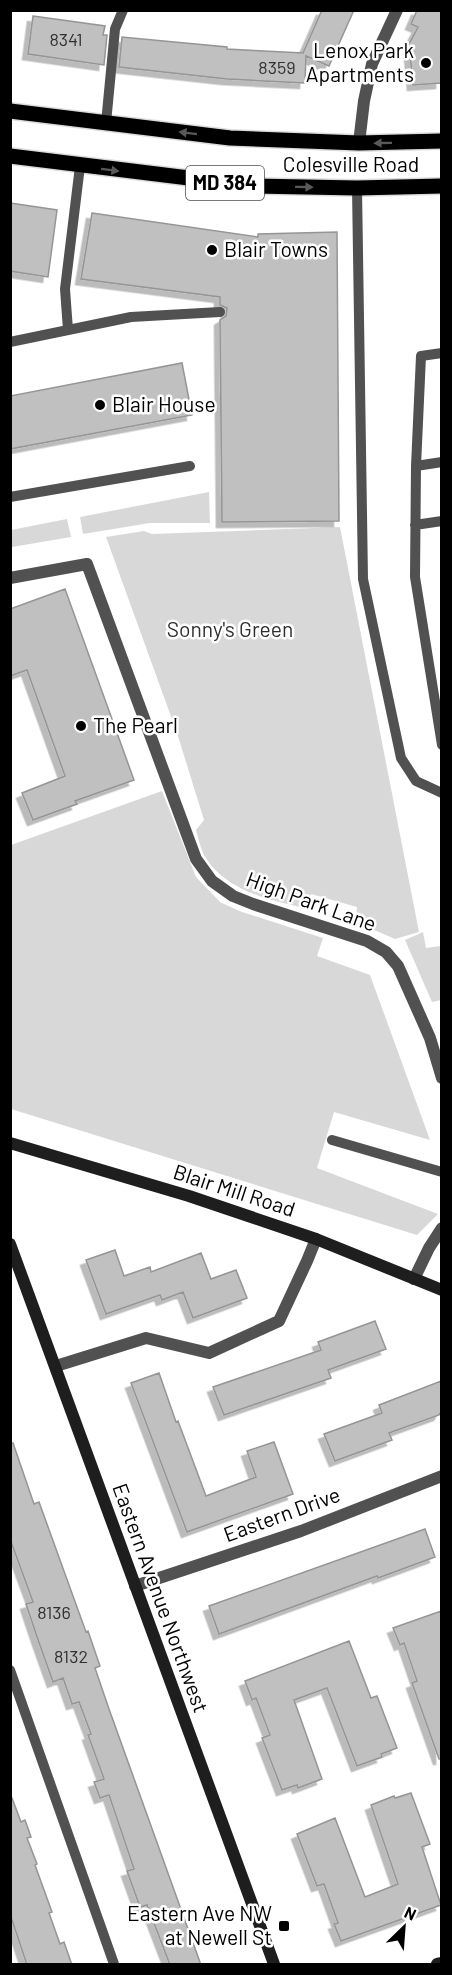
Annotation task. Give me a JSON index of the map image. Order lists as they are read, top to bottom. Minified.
{"streets":{"main road":["Colesville Road","MD 384"],"street":["High Park Lane","Blair Mill Road","Eastern Drive","Eastern Avenue Northwest"]},"crossings":[["Eastern Drive","Eastern Avenue Northwest"]],"parks":["Sonny's Green"],"places":{"other":["Lenox Park Apartments","Blair Towns","Blair House","The Pearl"],"transit":["Eastern Ave NW at Newell St"]},"house_numbers":["8341","8359","8136","8132"],"north":"top right"}
